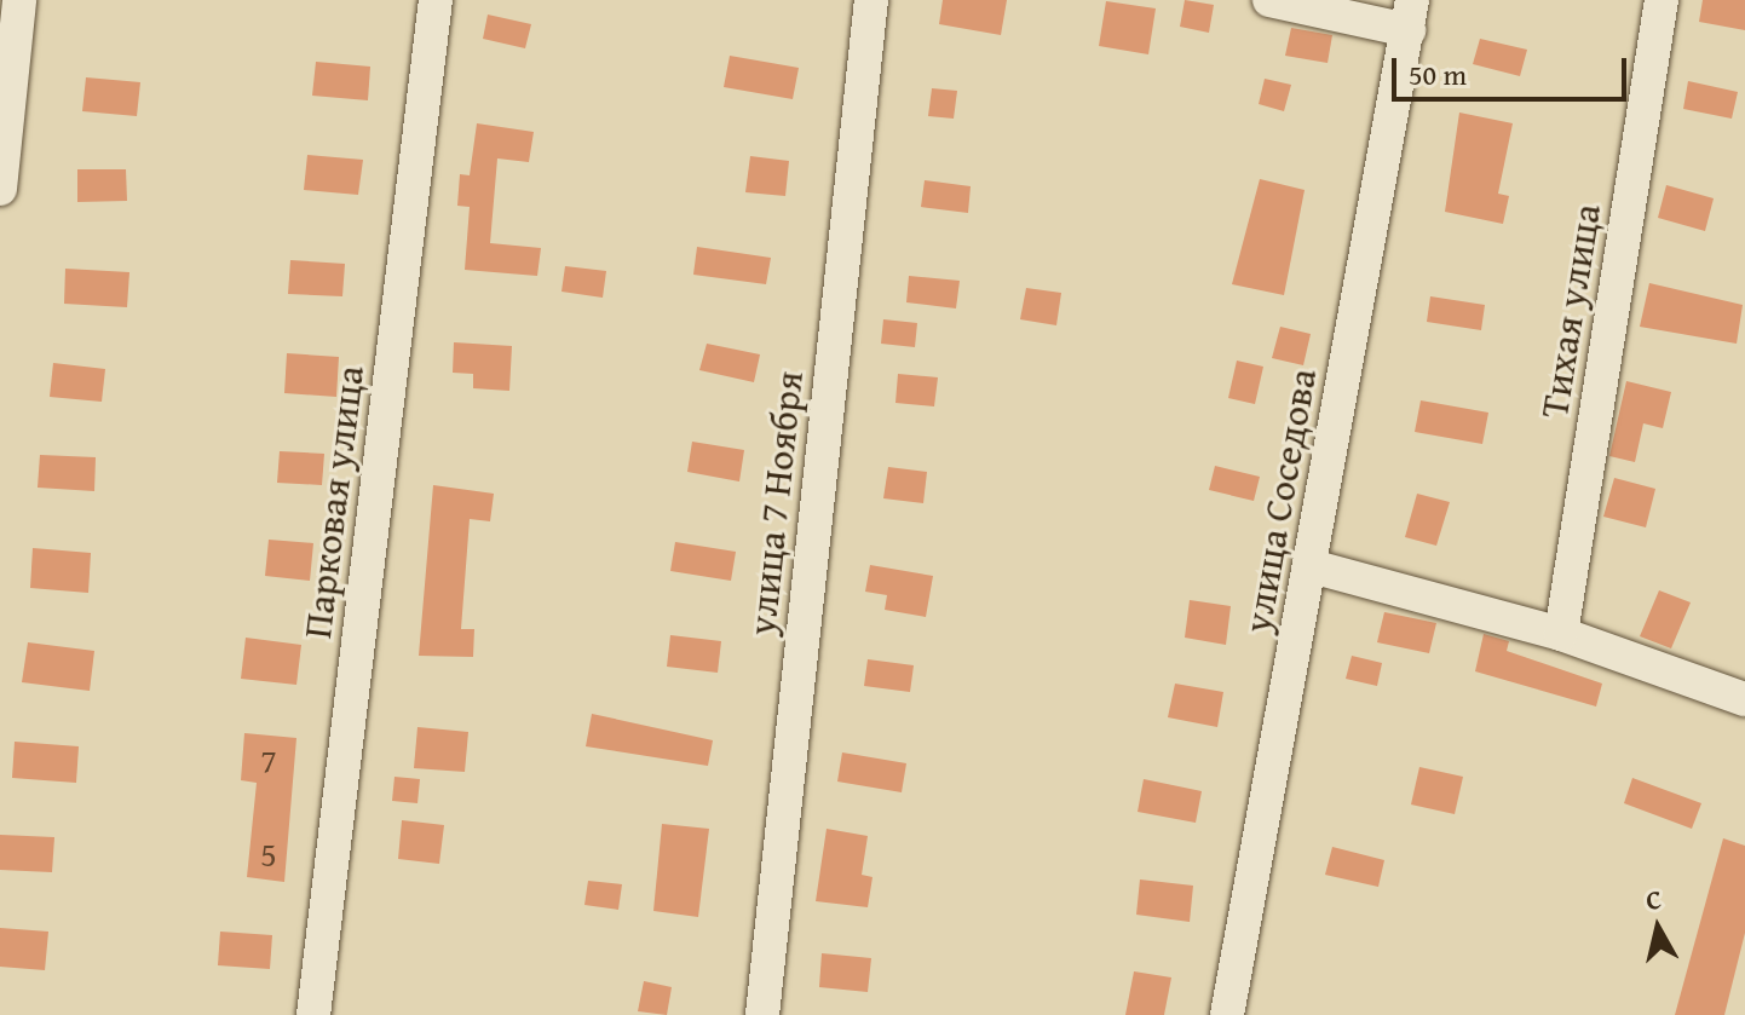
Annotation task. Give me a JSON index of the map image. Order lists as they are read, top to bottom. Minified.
{"streets":{"street":["Тихая улица","улица Соседова","Парковая улица","улица 7 Ноября"]},"house_numbers":["7","5"],"scale_bar":"50 m","north":"top"}
